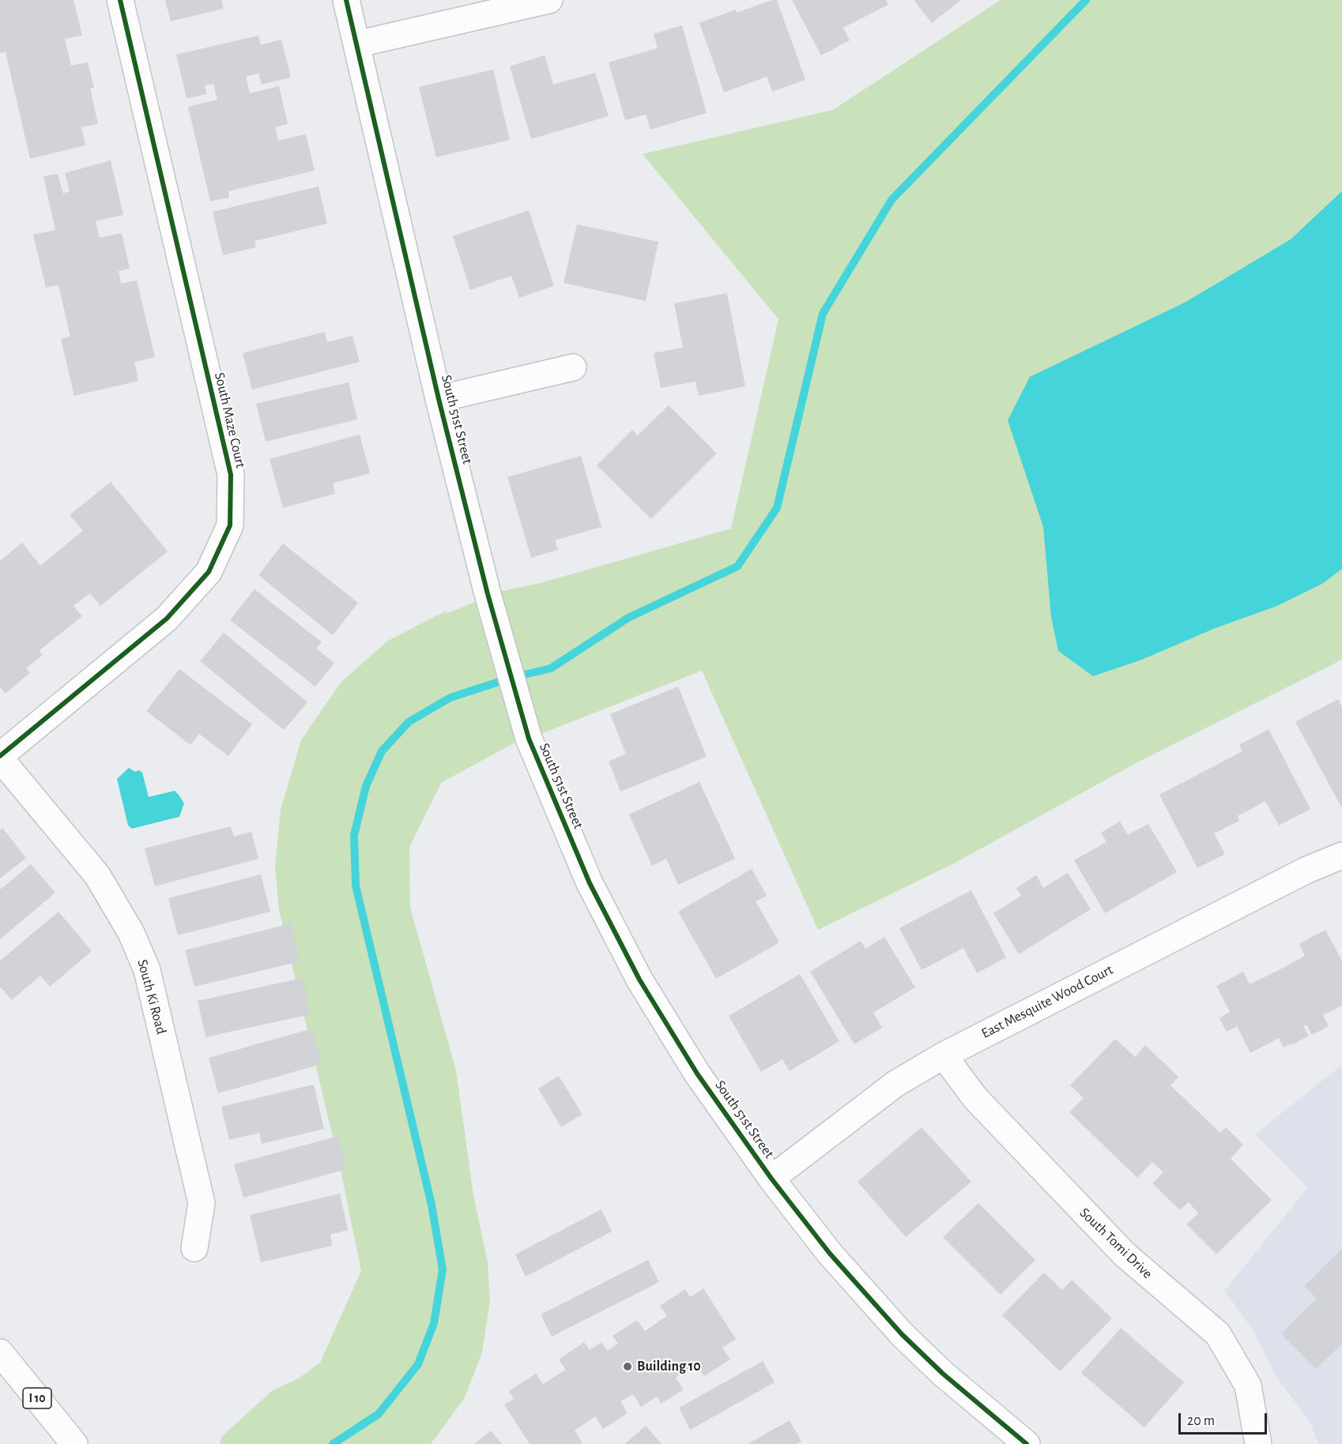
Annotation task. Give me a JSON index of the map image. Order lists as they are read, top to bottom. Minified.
{"streets":{"main road":["South 51st Street","South Maze Court","South Ki Road","East Mesquite Wood Court","South Tomi Drive","I 10"]},"crossings":[["South 51st Street","East Mesquite Wood Court"],["South Maze Court","South Ki Road"],["East Mesquite Wood Court","South Tomi Drive"]],"places":["Building 10"],"scale_bar":"20 m"}
